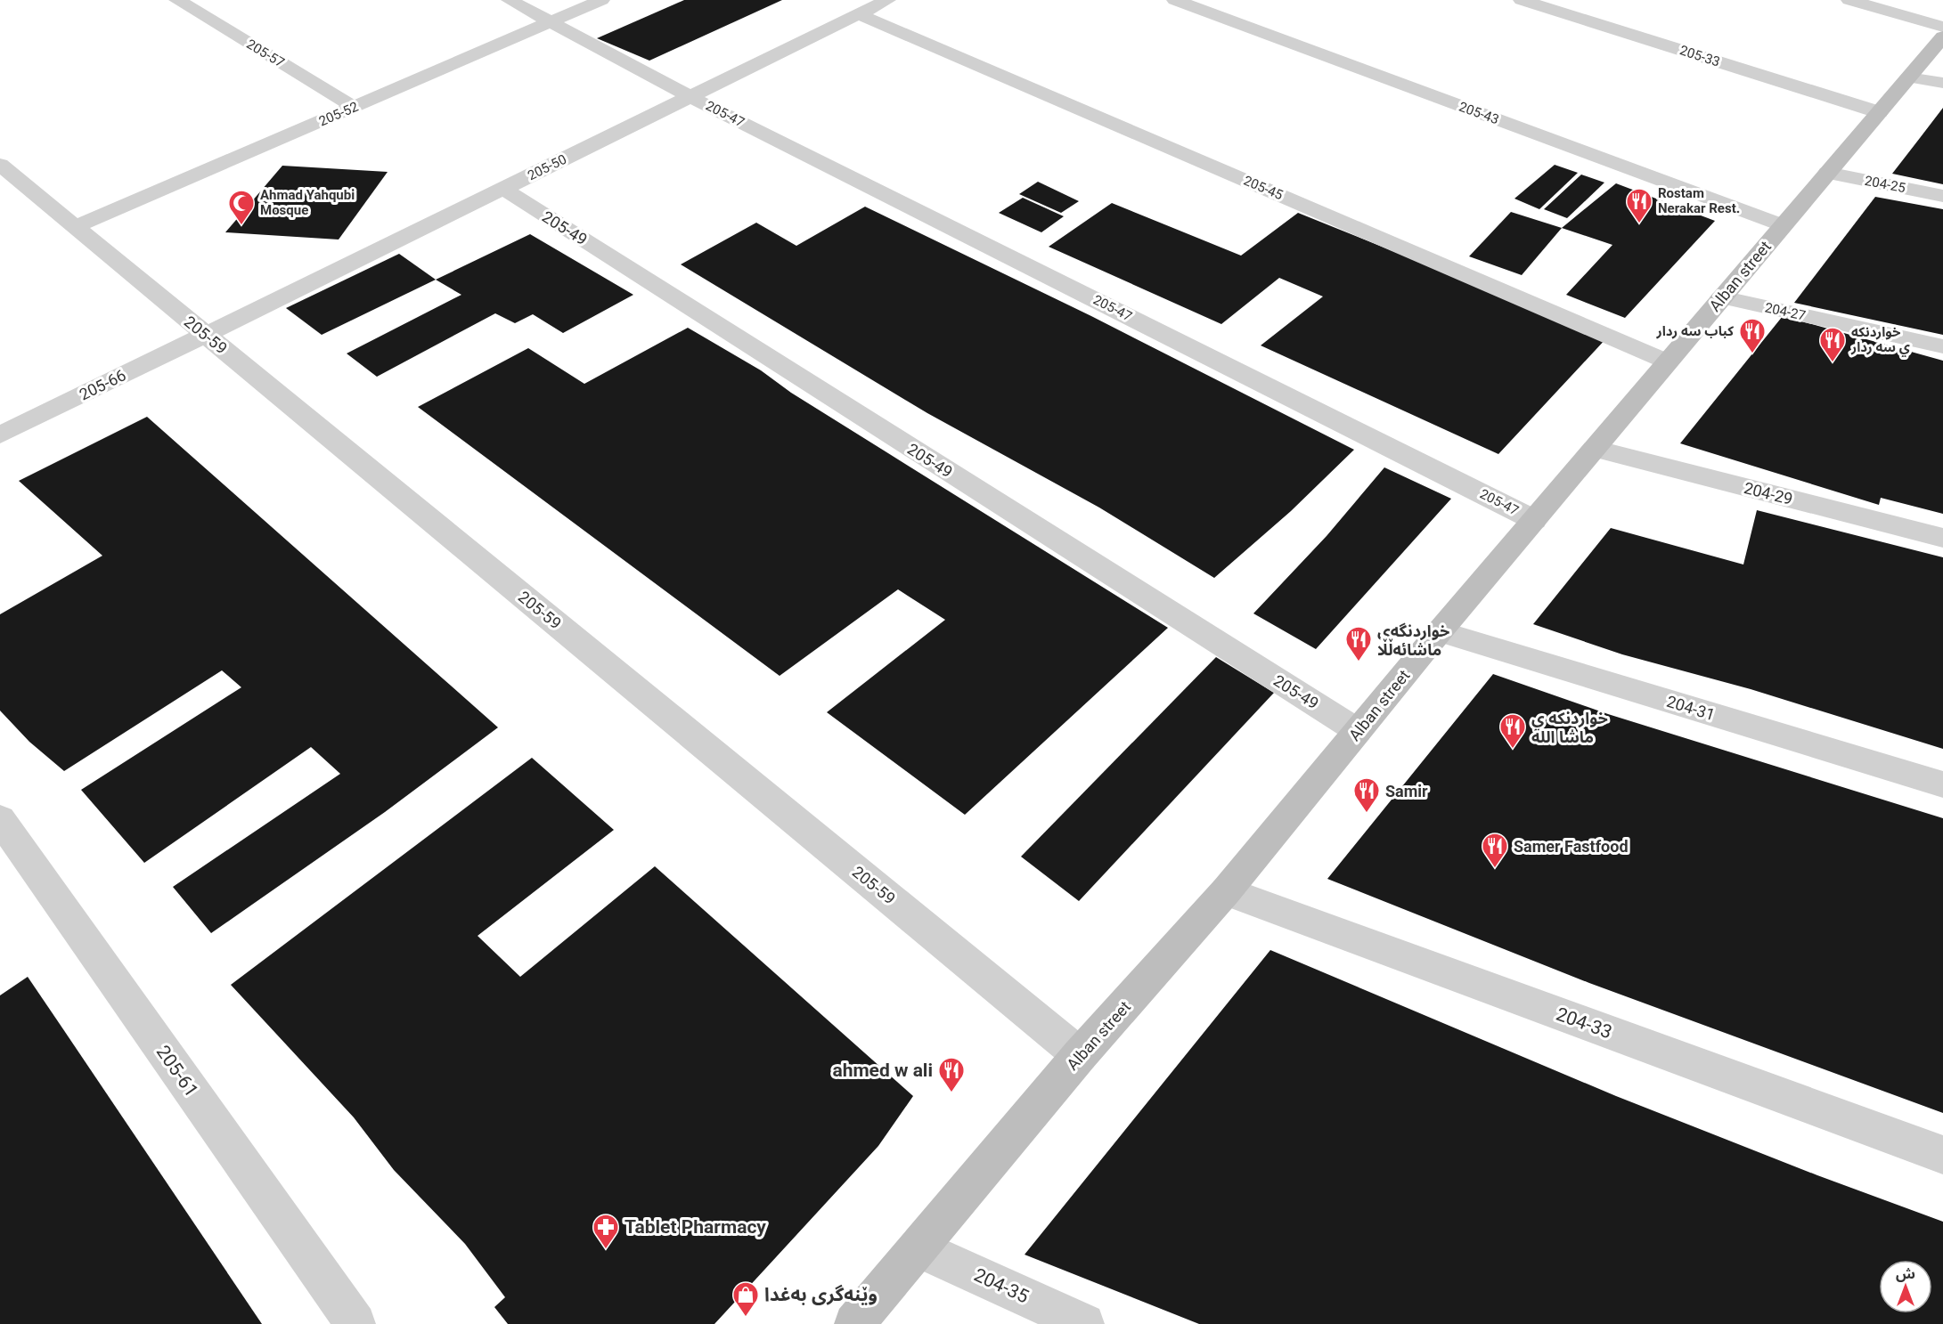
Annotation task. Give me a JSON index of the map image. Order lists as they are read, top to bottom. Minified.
{"streets":{"street":["205-57","205-33","205-43","205-52","205-47","205-50","204-25","205-45","205-49","Alban street","204-27","205-59","205-66","204-29","204-31","204-33","205-61","204-35"]},"crossings":[["205-57","205-52"],["205-33","Alban street"],["205-43","Alban street"],["205-52","205-47"],["205-52","205-59"],["205-47","205-50"],["205-47","Alban street"],["205-50","205-45"],["205-50","205-49"],["205-50","205-59"],["205-50","205-66"],["204-25","Alban street"],["205-45","Alban street"],["205-49","Alban street"],["Alban street","204-27"],["Alban street","205-59"],["Alban street","204-29"],["Alban street","204-31"],["Alban street","204-33"],["Alban street","204-35"],["205-59","205-66"]],"places":{"restaurant":["Rostam Nerakar Rest.","كباب سه ردار","خواردنكه ي سه ردار","خواردنگەی ماشائەڵڵا","خواردنكه ي ماشا الله","Samir","Samer Fastfood","ahmed w ali"],"mosque":["Ahmad Yahqubi Mosque"],"pharmacy":["Tablet Pharmacy"],"shop":["وێنەگری بەغدا"]},"north":"top"}
